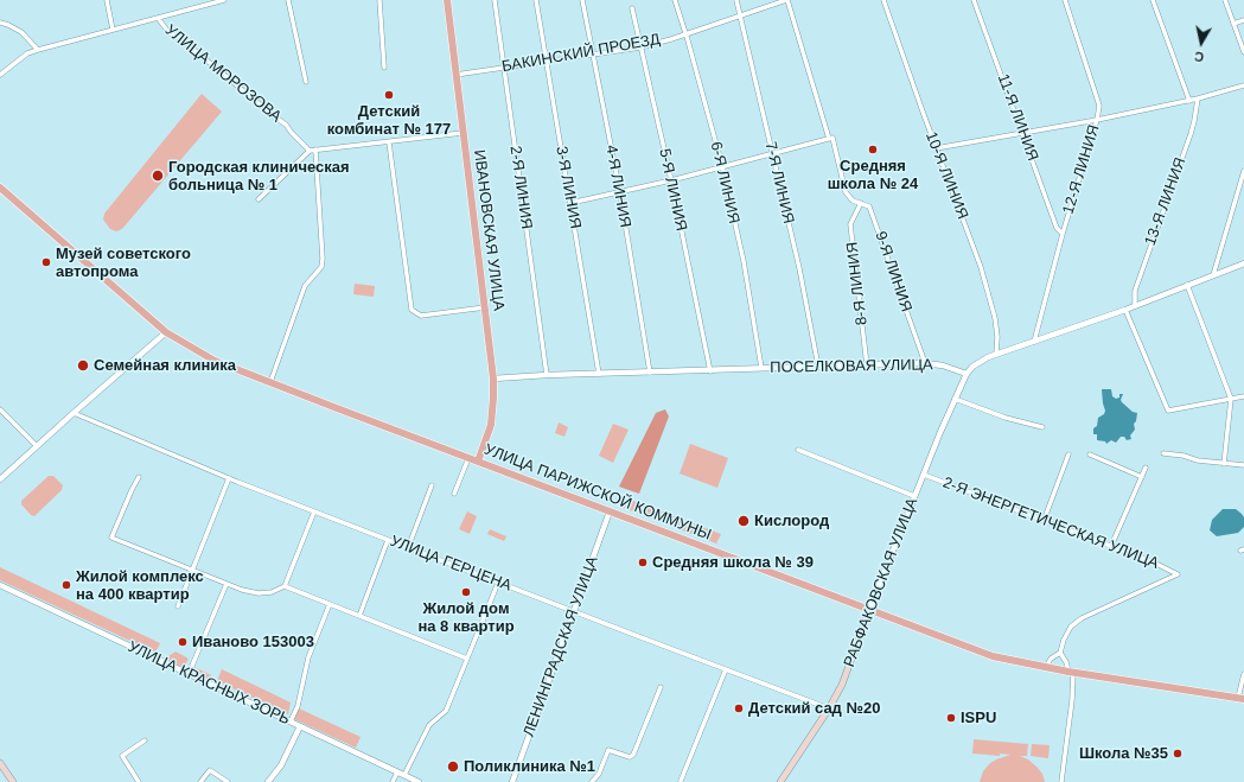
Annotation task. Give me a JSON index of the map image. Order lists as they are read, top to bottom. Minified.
{"streets":{"main road":["ИВАНОВСКАЯ УЛИЦА","УЛИЦА ПАРИЖСКОЙ КОММУНЫ","РАБФАКОВСКАЯ УЛИЦА"],"street":["БАКИНСКИЙ ПРОЕЗД","УЛИЦА МОРОЗОВА","11-Я ЛИНИЯ","12-Я ЛИНИЯ","10-Я ЛИНИЯ","6-Я ЛИНИЯ","7-Я ЛИНИЯ","4-Я ЛИНИЯ","2-Я ЛИНИЯ","3-Я ЛИНИЯ","5-Я ЛИНИЯ","13-Я ЛИНИЯ","9-Я ЛИНИЯ","8-Я ЛИНИЯ","ПОСЕЛКОВАЯ УЛИЦА","2-Я ЭНЕРГЕТИЧЕСКАЯ УЛИЦА","УЛИЦА ГЕРЦЕНА","ЛЕНИНГРАДСКАЯ УЛИЦА","УЛИЦА КРАСНЫХ ЗОРЬ"]},"crossings":[["БАКИНСКИЙ ПРОЕЗД","6-Я ЛИНИЯ"],["БАКИНСКИЙ ПРОЕЗД","7-Я ЛИНИЯ"],["БАКИНСКИЙ ПРОЕЗД","4-Я ЛИНИЯ"],["БАКИНСКИЙ ПРОЕЗД","2-Я ЛИНИЯ"],["БАКИНСКИЙ ПРОЕЗД","3-Я ЛИНИЯ"],["БАКИНСКИЙ ПРОЕЗД","5-Я ЛИНИЯ"],["БАКИНСКИЙ ПРОЕЗД","ИВАНОВСКАЯ УЛИЦА"],["11-Я ЛИНИЯ","12-Я ЛИНИЯ"],["6-Я ЛИНИЯ","ПОСЕЛКОВАЯ УЛИЦА"],["7-Я ЛИНИЯ","ПОСЕЛКОВАЯ УЛИЦА"],["4-Я ЛИНИЯ","ПОСЕЛКОВАЯ УЛИЦА"],["2-Я ЛИНИЯ","ПОСЕЛКОВАЯ УЛИЦА"],["3-Я ЛИНИЯ","ПОСЕЛКОВАЯ УЛИЦА"],["5-Я ЛИНИЯ","ПОСЕЛКОВАЯ УЛИЦА"],["ИВАНОВСКАЯ УЛИЦА","ПОСЕЛКОВАЯ УЛИЦА"],["ИВАНОВСКАЯ УЛИЦА","УЛИЦА ПАРИЖСКОЙ КОММУНЫ"],["9-Я ЛИНИЯ","8-Я ЛИНИЯ"],["9-Я ЛИНИЯ","ПОСЕЛКОВАЯ УЛИЦА"],["8-Я ЛИНИЯ","ПОСЕЛКОВАЯ УЛИЦА"],["ПОСЕЛКОВАЯ УЛИЦА","РАБФАКОВСКАЯ УЛИЦА"],["УЛИЦА ПАРИЖСКОЙ КОММУНЫ","РАБФАКОВСКАЯ УЛИЦА"],["УЛИЦА ПАРИЖСКОЙ КОММУНЫ","ЛЕНИНГРАДСКАЯ УЛИЦА"],["2-Я ЭНЕРГЕТИЧЕСКАЯ УЛИЦА","РАБФАКОВСКАЯ УЛИЦА"],["УЛИЦА ГЕРЦЕНА","РАБФАКОВСКАЯ УЛИЦА"],["УЛИЦА ГЕРЦЕНА","ЛЕНИНГРАДСКАЯ УЛИЦА"]],"places":["Детский комбинат № 177","Средняя школа № 24","Городская клиническая больница № 1","Музей советского автопрома","Семейная клиника","Кислород","Средняя школа № 39","Жилой комплекс на 400 квартир","Жилой дом на 8 квартир","Иваново 153003","Детский сад №20","ISPU","Школа №35","Поликлиника №1"],"north":"bottom"}
